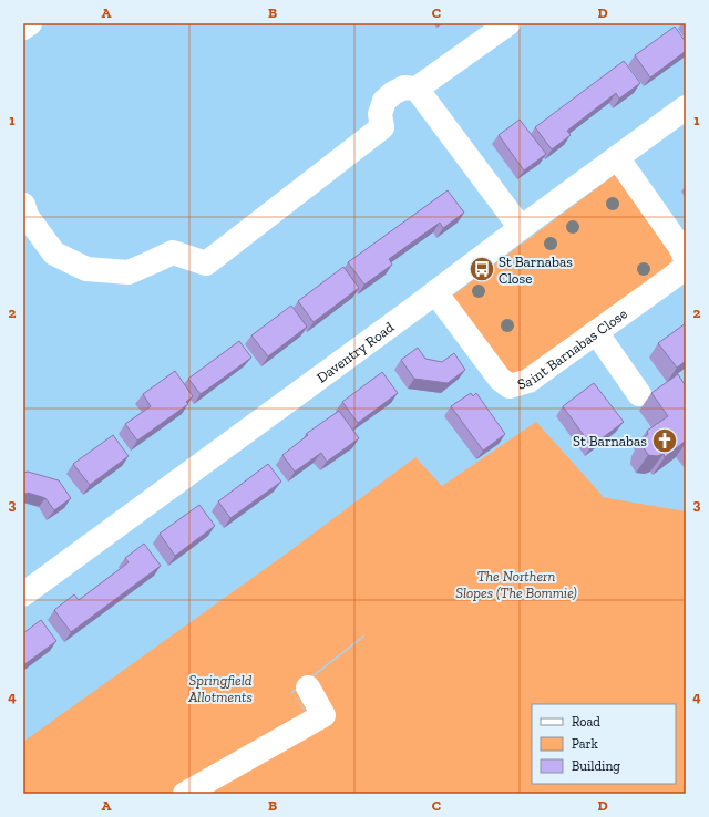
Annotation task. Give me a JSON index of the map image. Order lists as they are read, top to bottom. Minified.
{"streets":{"street":["Saint Barnabas Close","Daventry Road"]},"crossings":[["Saint Barnabas Close","Daventry Road"]],"parks":["The Northern Slopes (The Bommie)","Springfield Allotments"],"places":{"bus stop":["St Barnabas Close"],"church":["St Barnabas"]},"legend":["Road","Park","Building"],"grid":{"columns":["A","B","C","D"],"rows":["1","2","3","4"]}}
